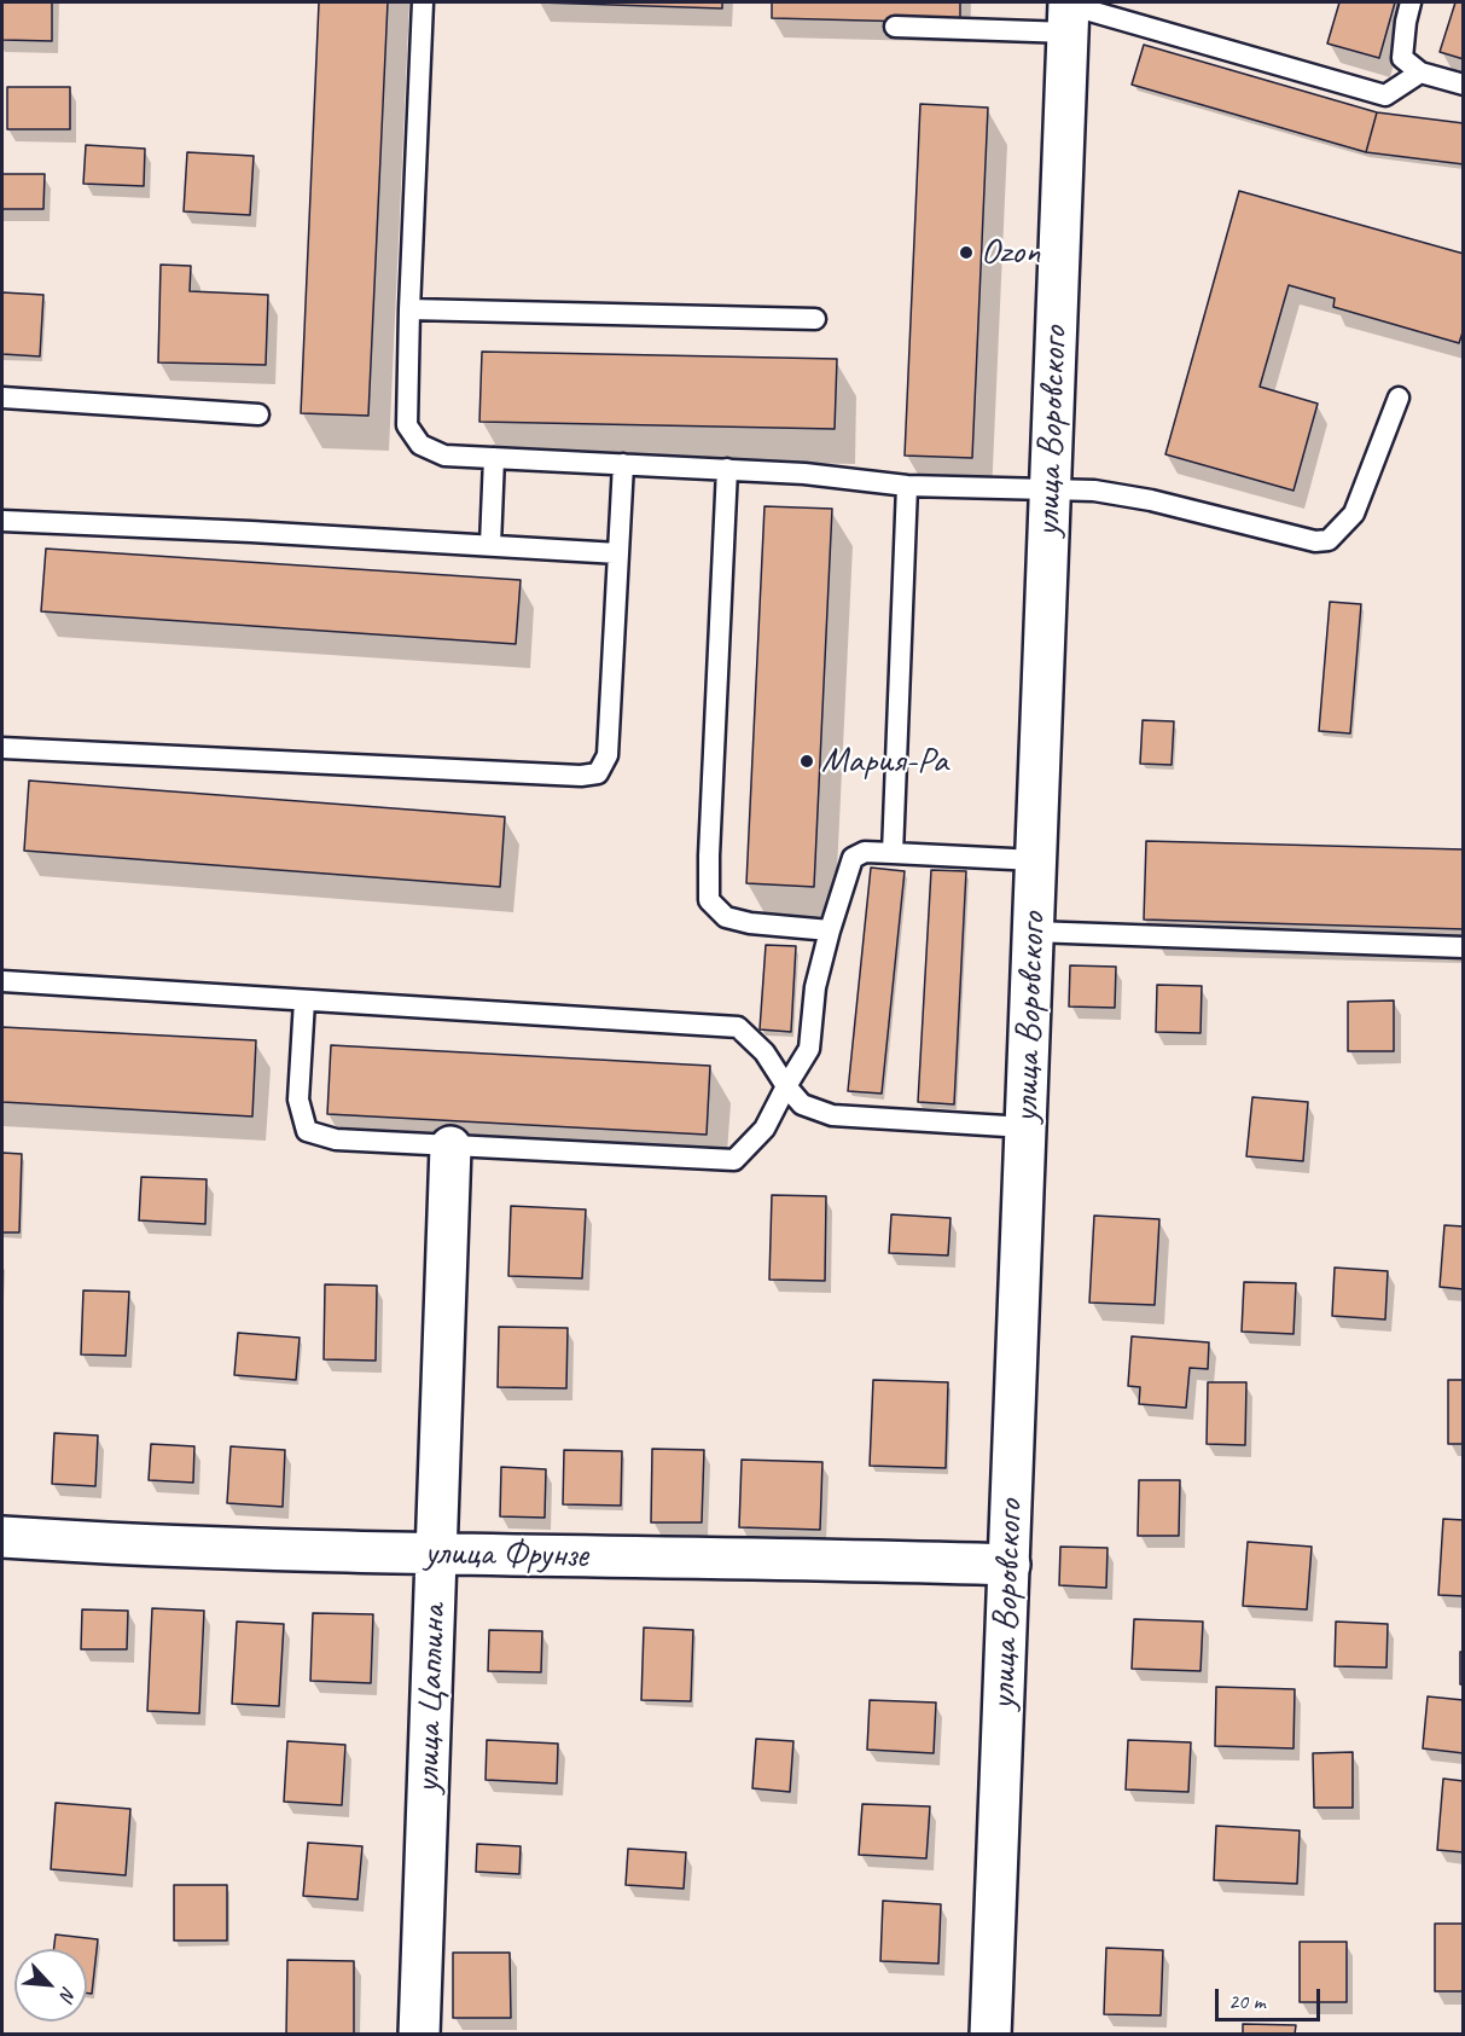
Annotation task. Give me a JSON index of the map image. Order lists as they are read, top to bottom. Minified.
{"streets":{"main road":["улица Воровского","улица Фрунзе","улица Цаплина"]},"crossings":[["улица Воровского","улица Фрунзе"],["улица Фрунзе","улица Цаплина"]],"places":["Ozon","Мария-Ра"],"scale_bar":"20 m","north":"bottom right"}
